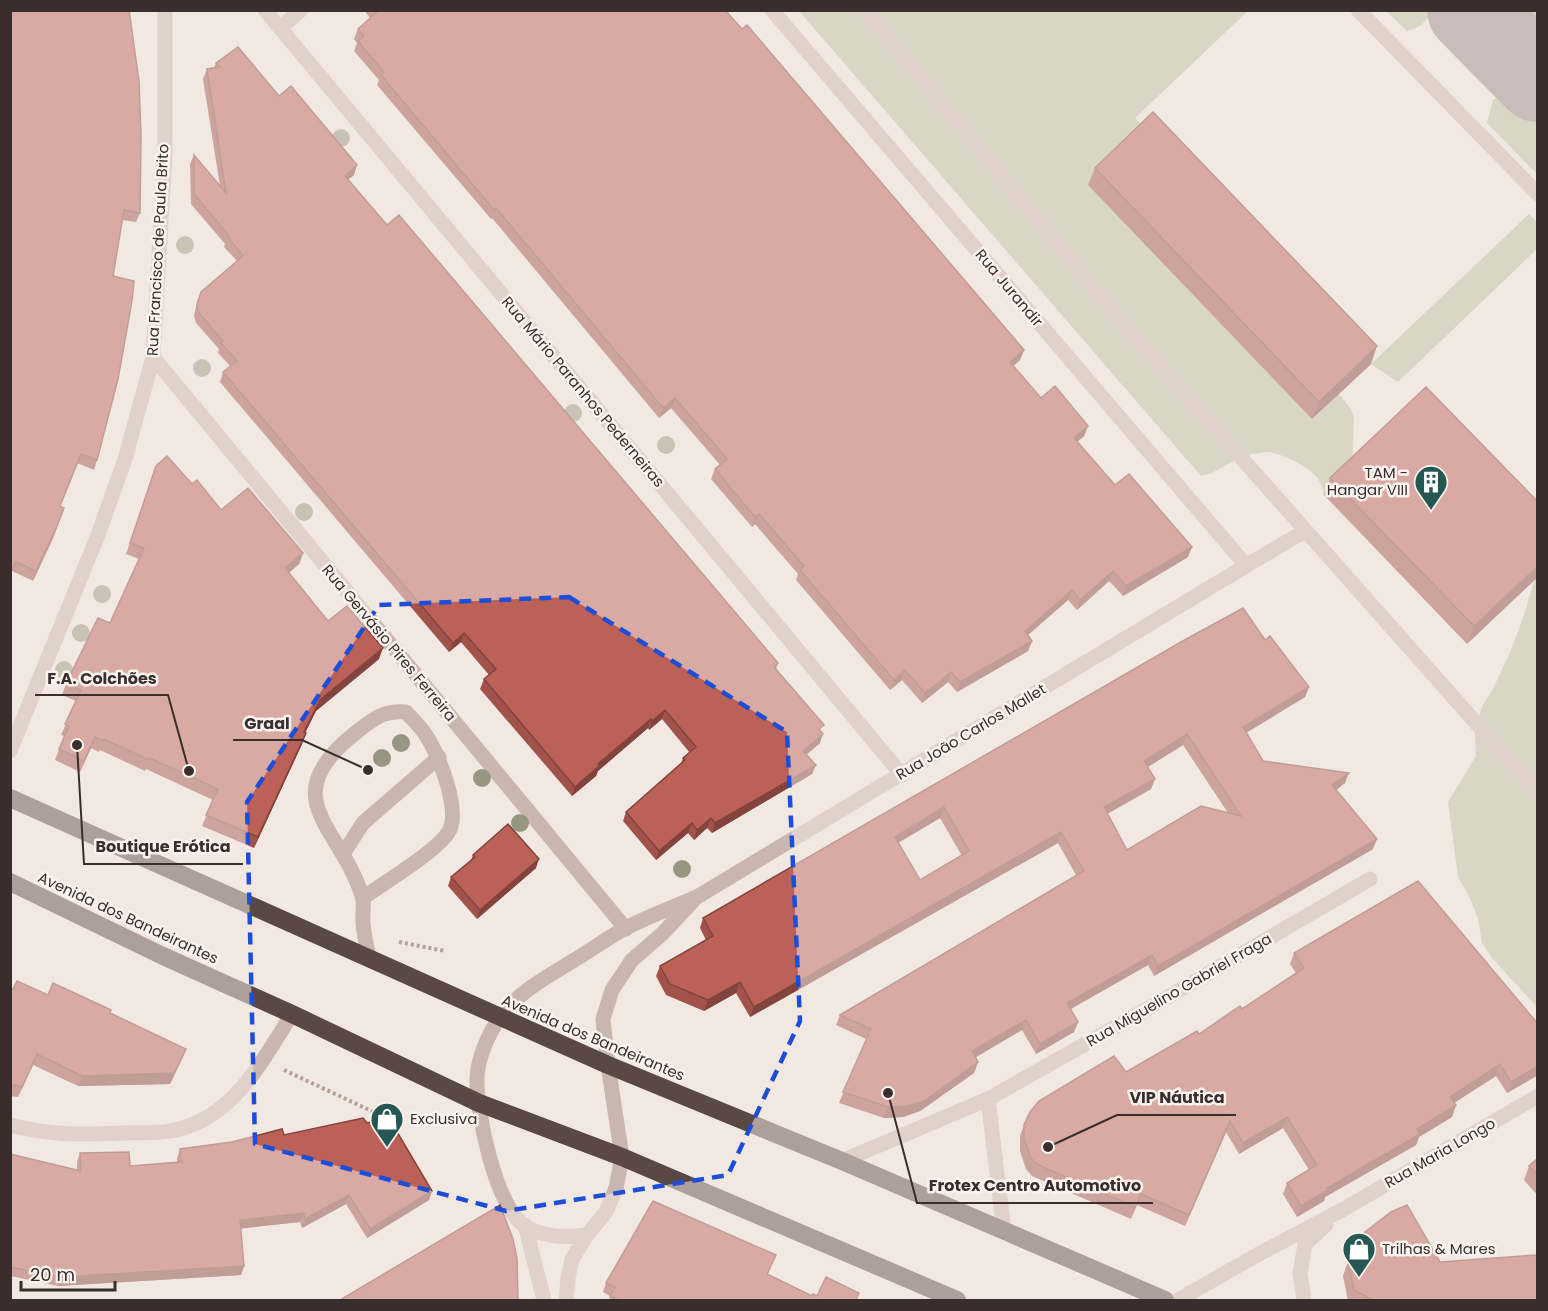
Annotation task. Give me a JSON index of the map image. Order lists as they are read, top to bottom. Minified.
{"streets":{"highway":["Avenida dos Bandeirantes"],"street":["Rua Francisco de Paula Brito","Rua Jurandir","Rua Mário Paranhos Pederneiras","Rua Gervásio Pires Ferreira","Rua João Carlos Mallet","Rua Miguelino Gabriel Fraga","Rua Maria Longo"]},"crossings":[["Rua Francisco de Paula Brito","Rua Gervásio Pires Ferreira"],["Rua Jurandir","Rua João Carlos Mallet"],["Rua Mário Paranhos Pederneiras","Rua João Carlos Mallet"],["Rua Gervásio Pires Ferreira","Rua João Carlos Mallet"],["Rua João Carlos Mallet","Avenida dos Bandeirantes"],["Avenida dos Bandeirantes","Rua Miguelino Gabriel Fraga"]],"places":{"building":["TAM - Hangar VIII"],"other":["Boutique Erótica","Graal","F.A. Colchões","Frotex Centro Automotivo","VIP Náutica"],"shop":["Exclusiva","Trilhas & Mares"]},"scale_bar":"20 m"}
